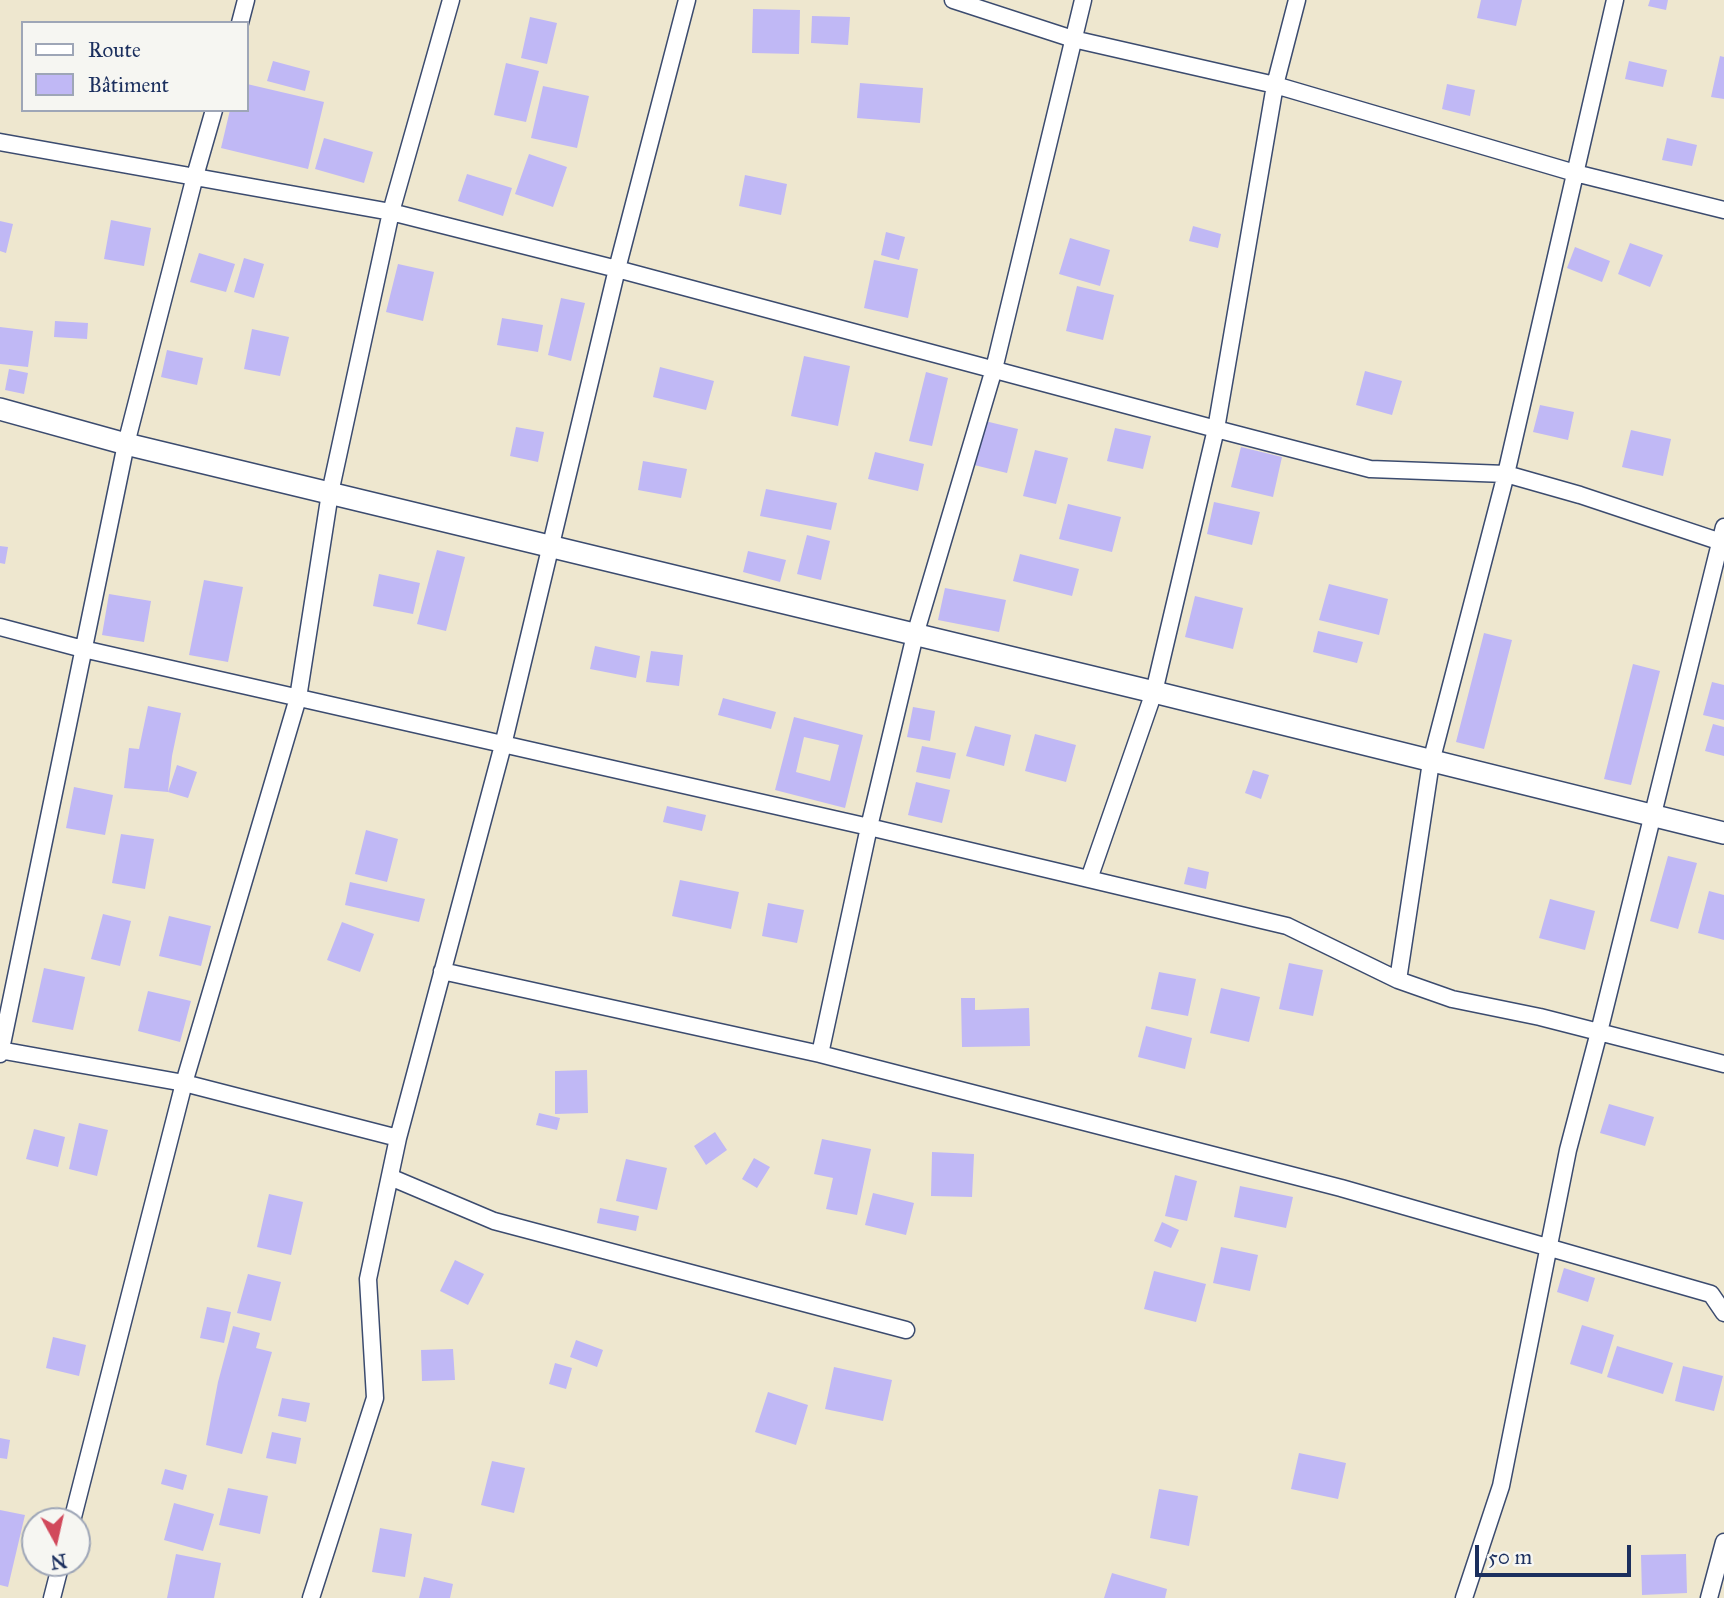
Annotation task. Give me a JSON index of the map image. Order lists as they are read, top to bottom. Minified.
{"legend":["Route","Bâtiment"],"scale_bar":"50 m","north":"bottom"}
